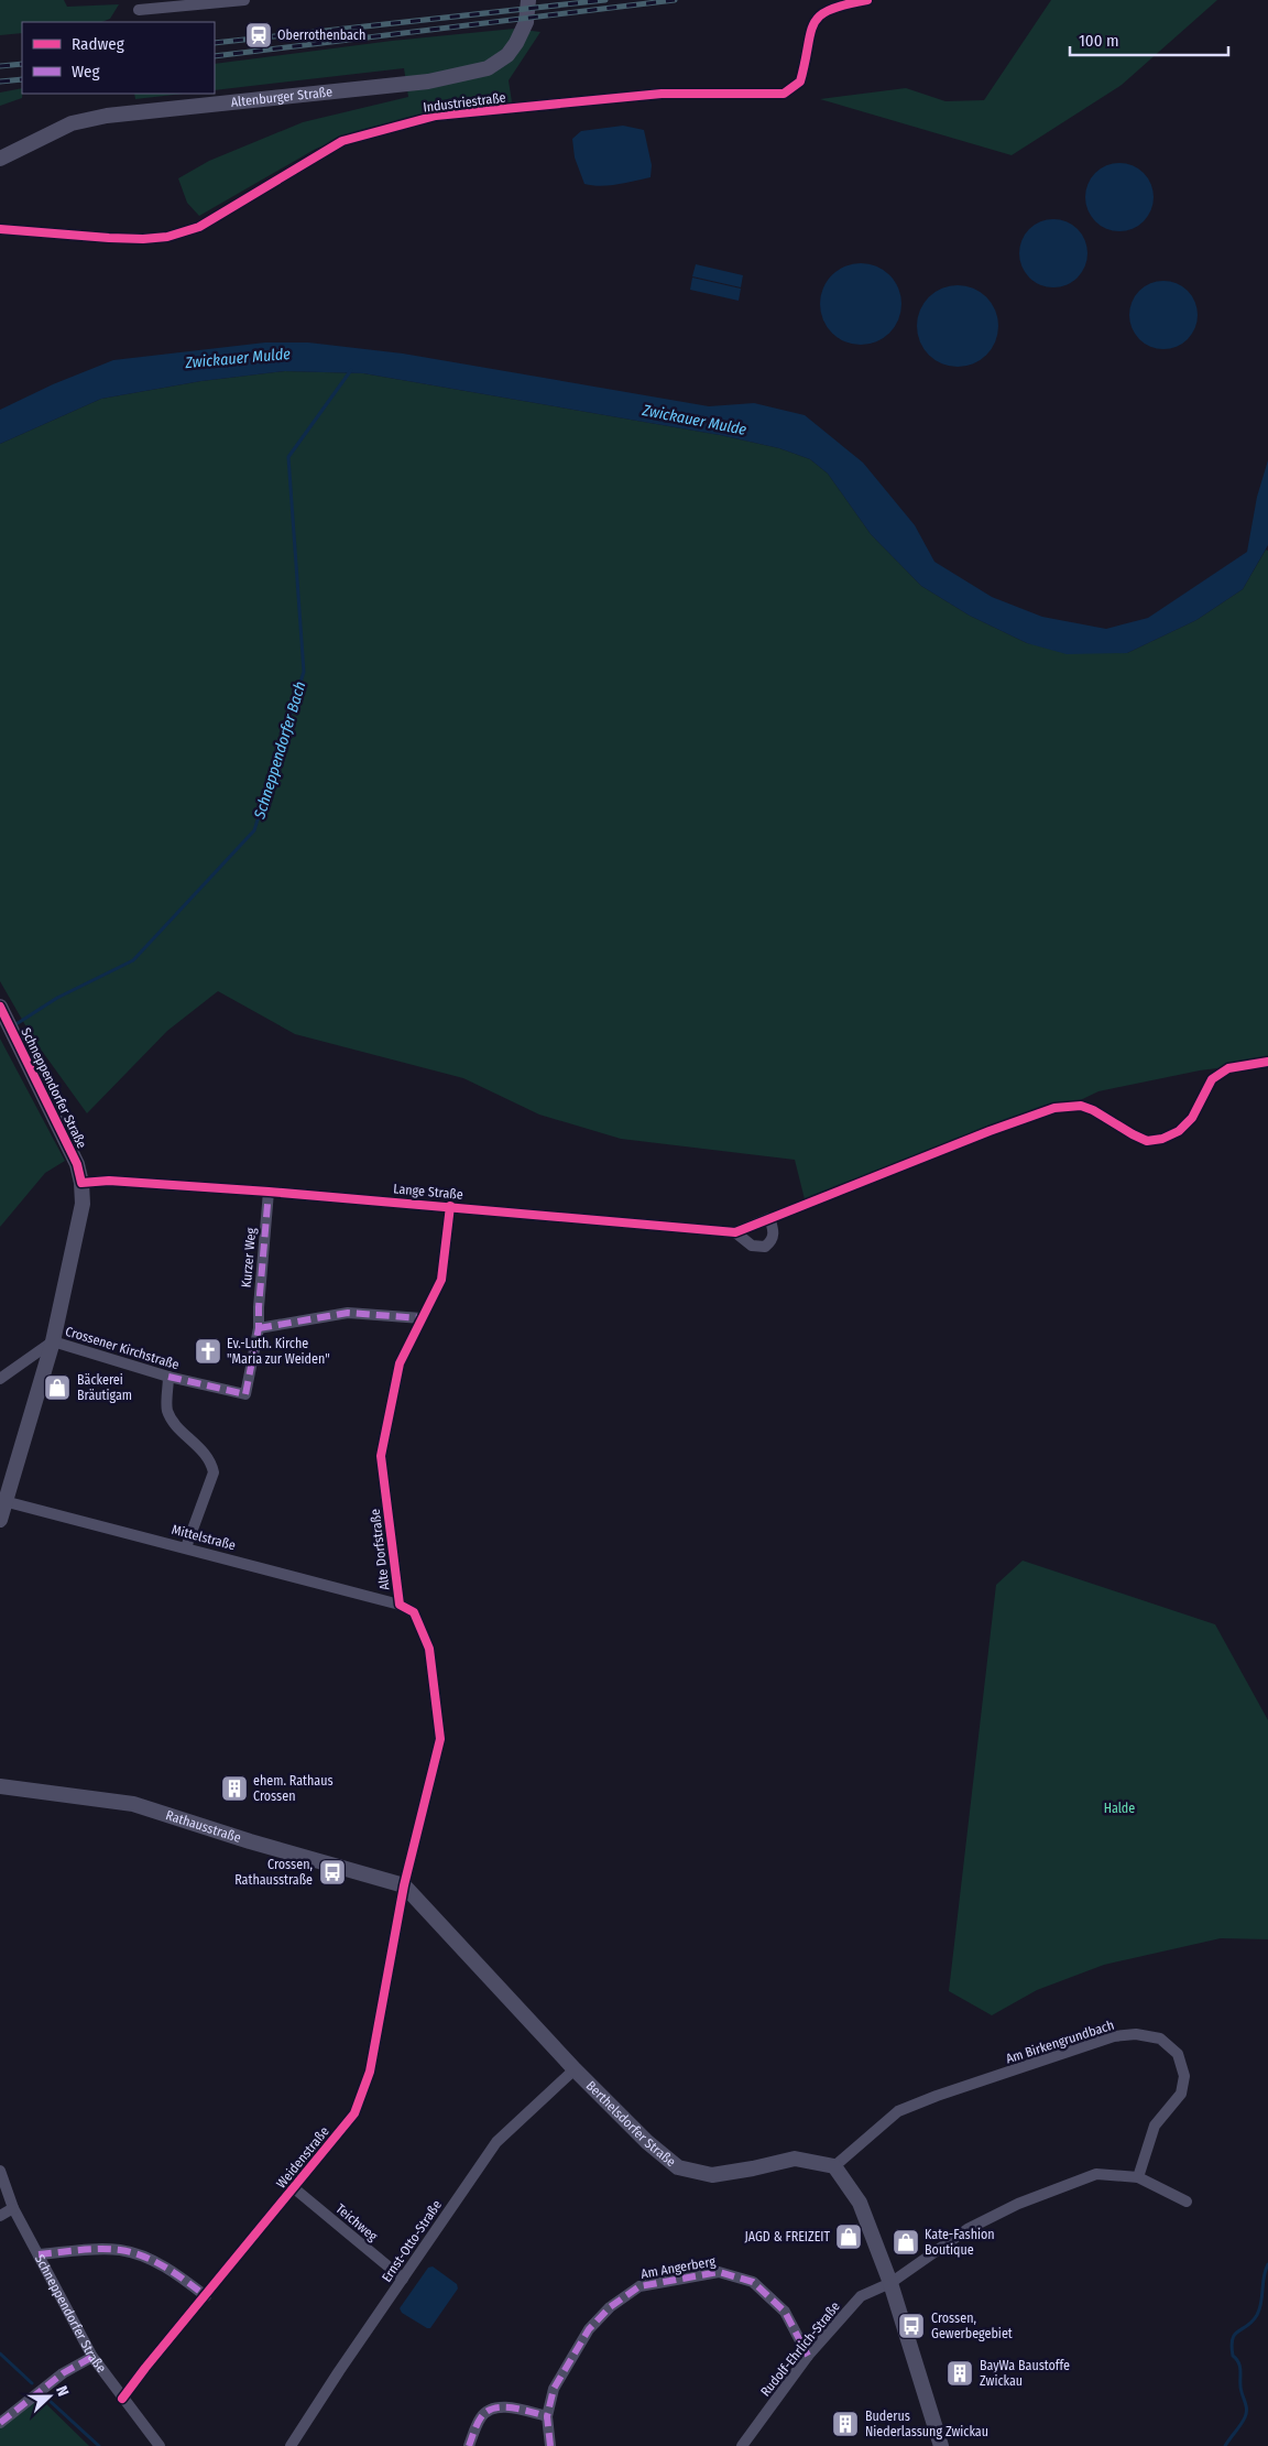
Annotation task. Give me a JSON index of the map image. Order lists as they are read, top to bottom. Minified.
{"streets":{"street":["Altenburger Straße","Industriestraße","Schneppendorfer Straße","Lange Straße","Kurzer Weg","Crossener Kirchstraße","Mittelstraße","Alte Dorfstraße","Rathausstraße","Am Birkengrundbach","Berthelsdorfer Straße","Weidenstraße","Teichweg","Ernst-Otto-Straße","Am Angerberg","Rudolf-Ehrlich-Straße"]},"crossings":[["Schneppendorfer Straße","Lange Straße"],["Schneppendorfer Straße","Crossener Kirchstraße"],["Schneppendorfer Straße","Mittelstraße"],["Schneppendorfer Straße","Weidenstraße"],["Lange Straße","Kurzer Weg"],["Lange Straße","Alte Dorfstraße"],["Kurzer Weg","Crossener Kirchstraße"],["Mittelstraße","Alte Dorfstraße"],["Alte Dorfstraße","Rathausstraße"],["Alte Dorfstraße","Berthelsdorfer Straße"],["Alte Dorfstraße","Weidenstraße"],["Rathausstraße","Berthelsdorfer Straße"],["Rathausstraße","Weidenstraße"],["Am Birkengrundbach","Berthelsdorfer Straße"],["Berthelsdorfer Straße","Weidenstraße"],["Berthelsdorfer Straße","Ernst-Otto-Straße"],["Weidenstraße","Teichweg"],["Teichweg","Ernst-Otto-Straße"],["Am Angerberg","Rudolf-Ehrlich-Straße"]],"water":["Zwickauer Mulde","Schneppendorfer Bach"],"parks":["Halde"],"places":{"station":["Oberrothenbach"],"church":["Ev.-Luth. Kirche \"Maria zur Weiden\""],"shop":["Bäckerei Bräutigam","JAGD & FREIZEIT","Kate-Fashion Boutique"],"building":["ehem. Rathaus Crossen","BayWa Baustoffe Zwickau","Buderus Niederlassung Zwickau"],"bus stop":["Crossen, Rathausstraße","Crossen, Gewerbegebiet"]},"legend":["Radweg","Weg"],"scale_bar":"100 m","north":"right"}
